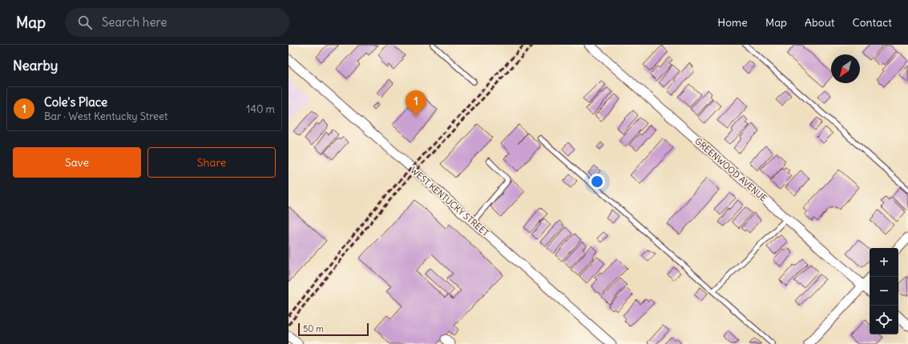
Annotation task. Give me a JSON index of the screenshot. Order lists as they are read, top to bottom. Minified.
{"streets":{"street":["GREENWOOD AVENUE","WEST KENTUCKY STREET"]},"scale_bar":"50 m","north":"bottom left","page":{"header":"Map","search":"Search here","nav":["Home","Map","About","Contact"],"heading":"Nearby","list":[{"mark":"1","name":"Cole's Place","note":"Bar · West Kentucky Street","value":"140 m"}],"pins":"1","buttons":["Save","Share"],"map_buttons":["+","−"],"scale":"50 m"}}
